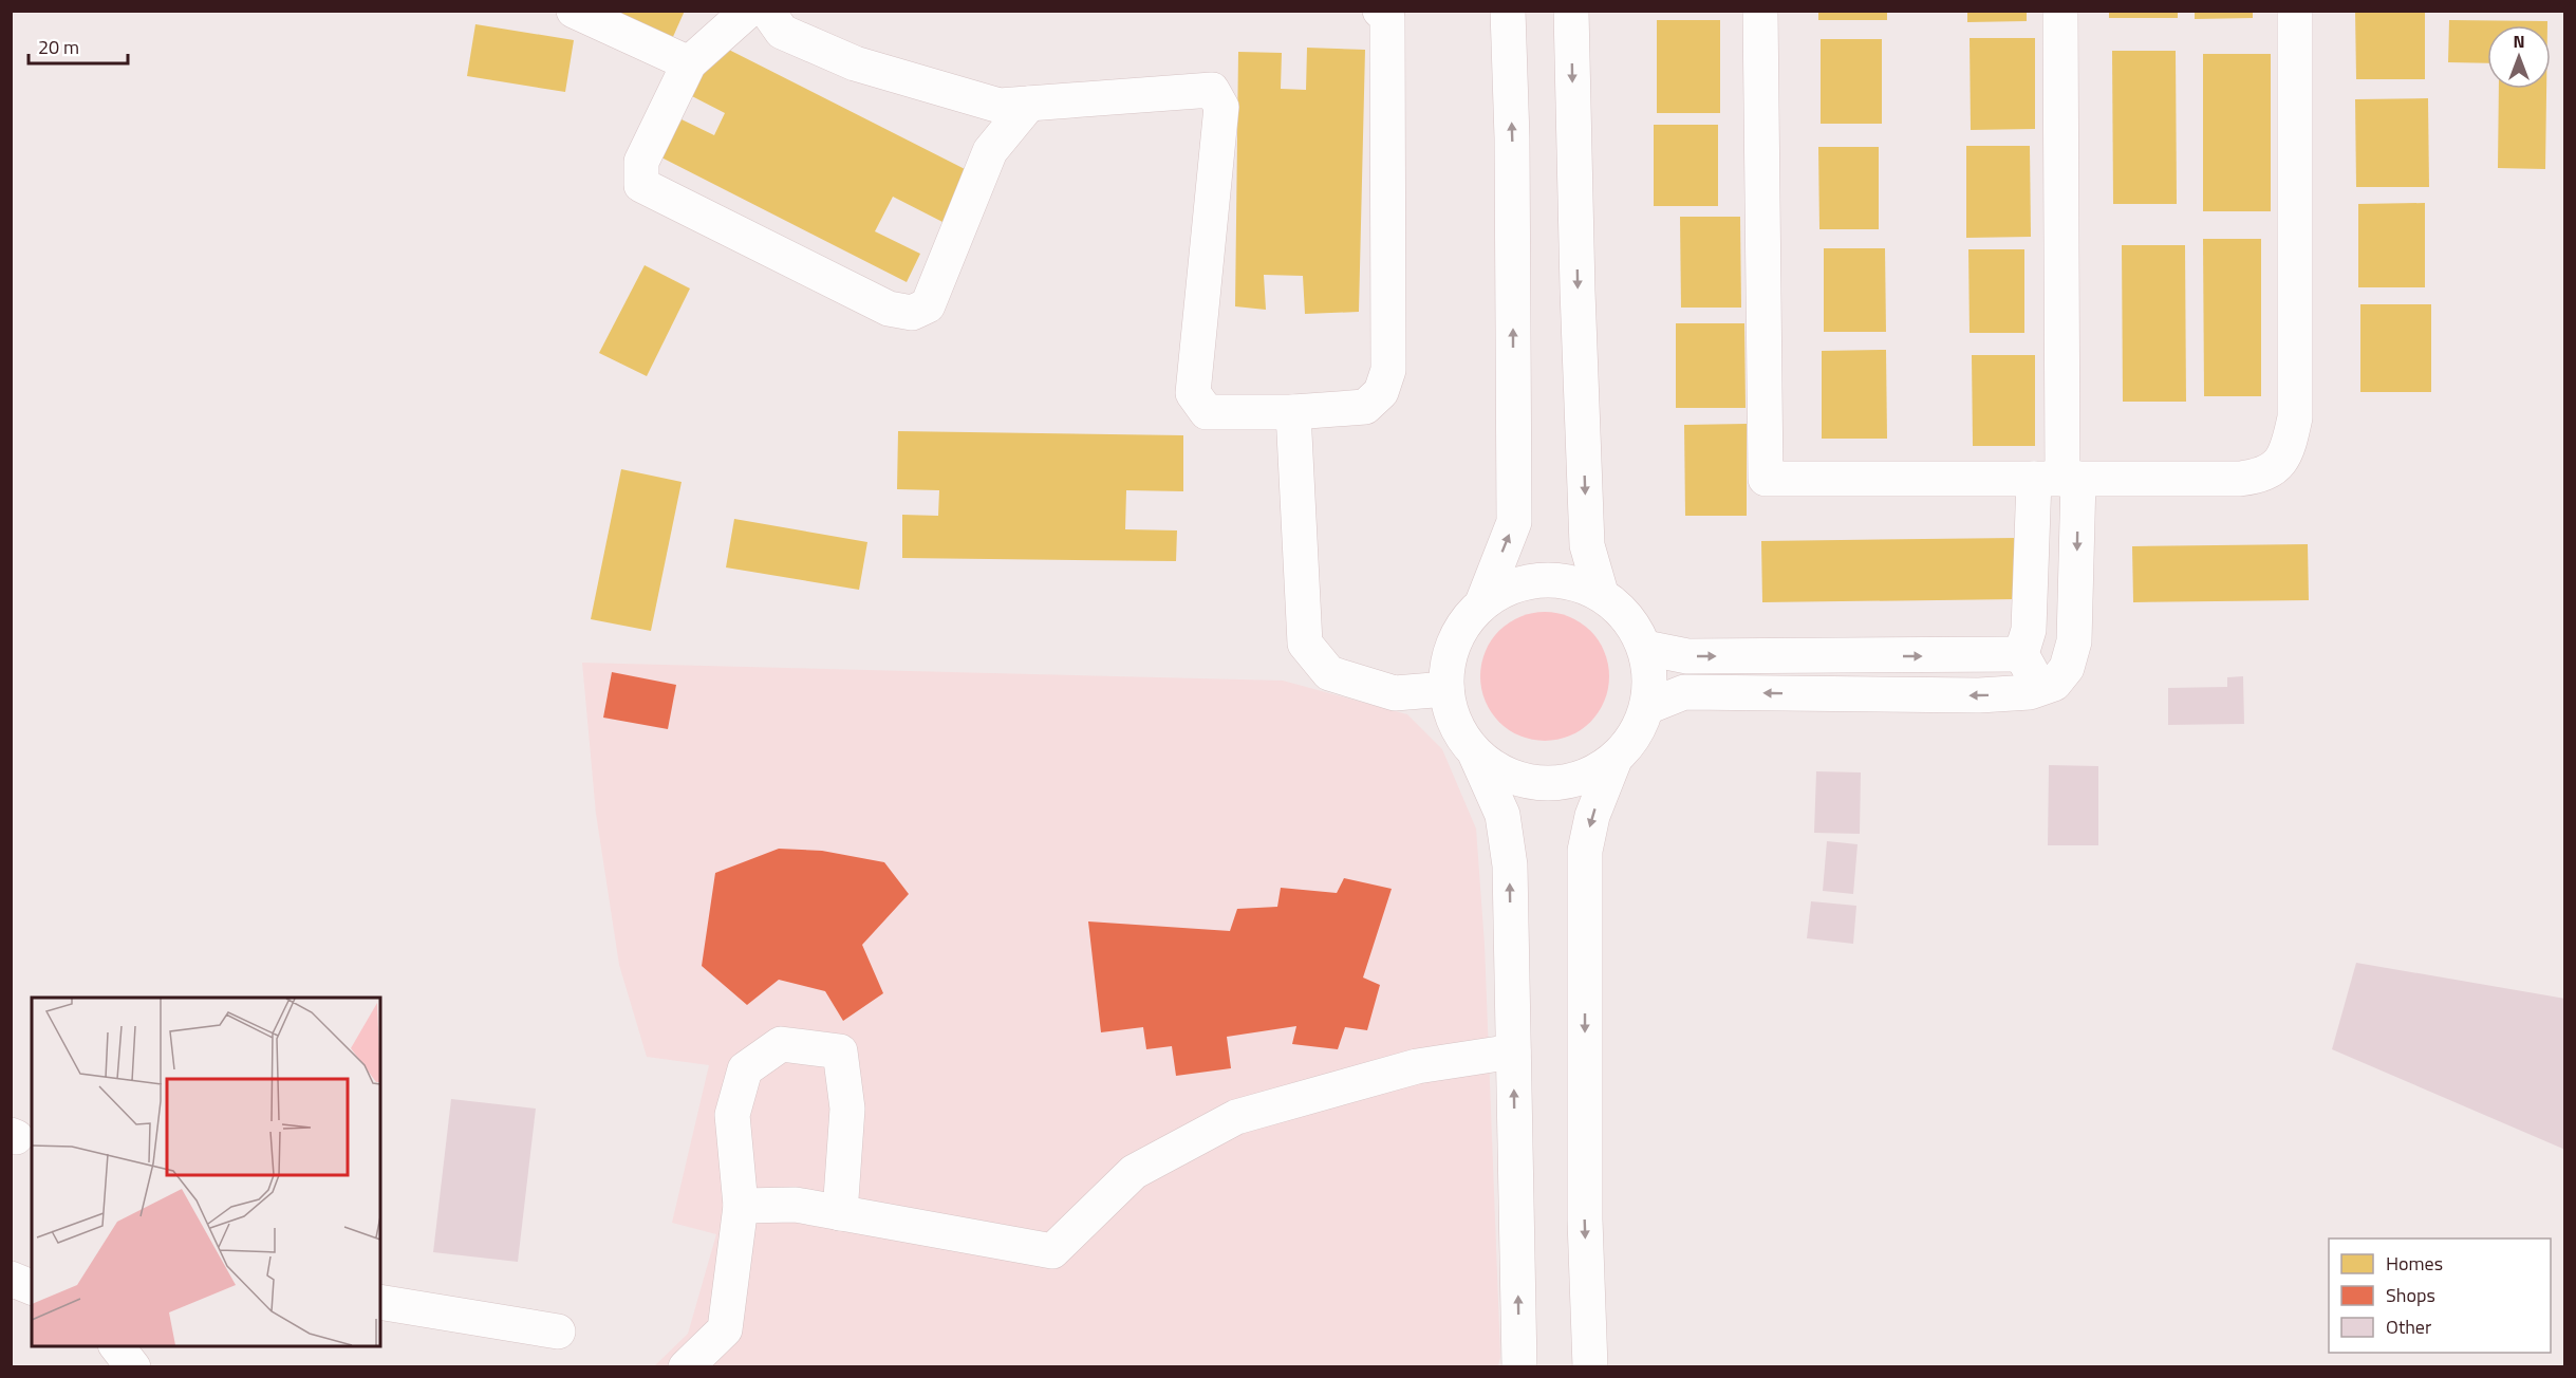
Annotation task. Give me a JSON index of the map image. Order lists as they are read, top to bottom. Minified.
{"legend":["Homes","Shops","Other"],"scale_bar":"20 m","north":"top"}
